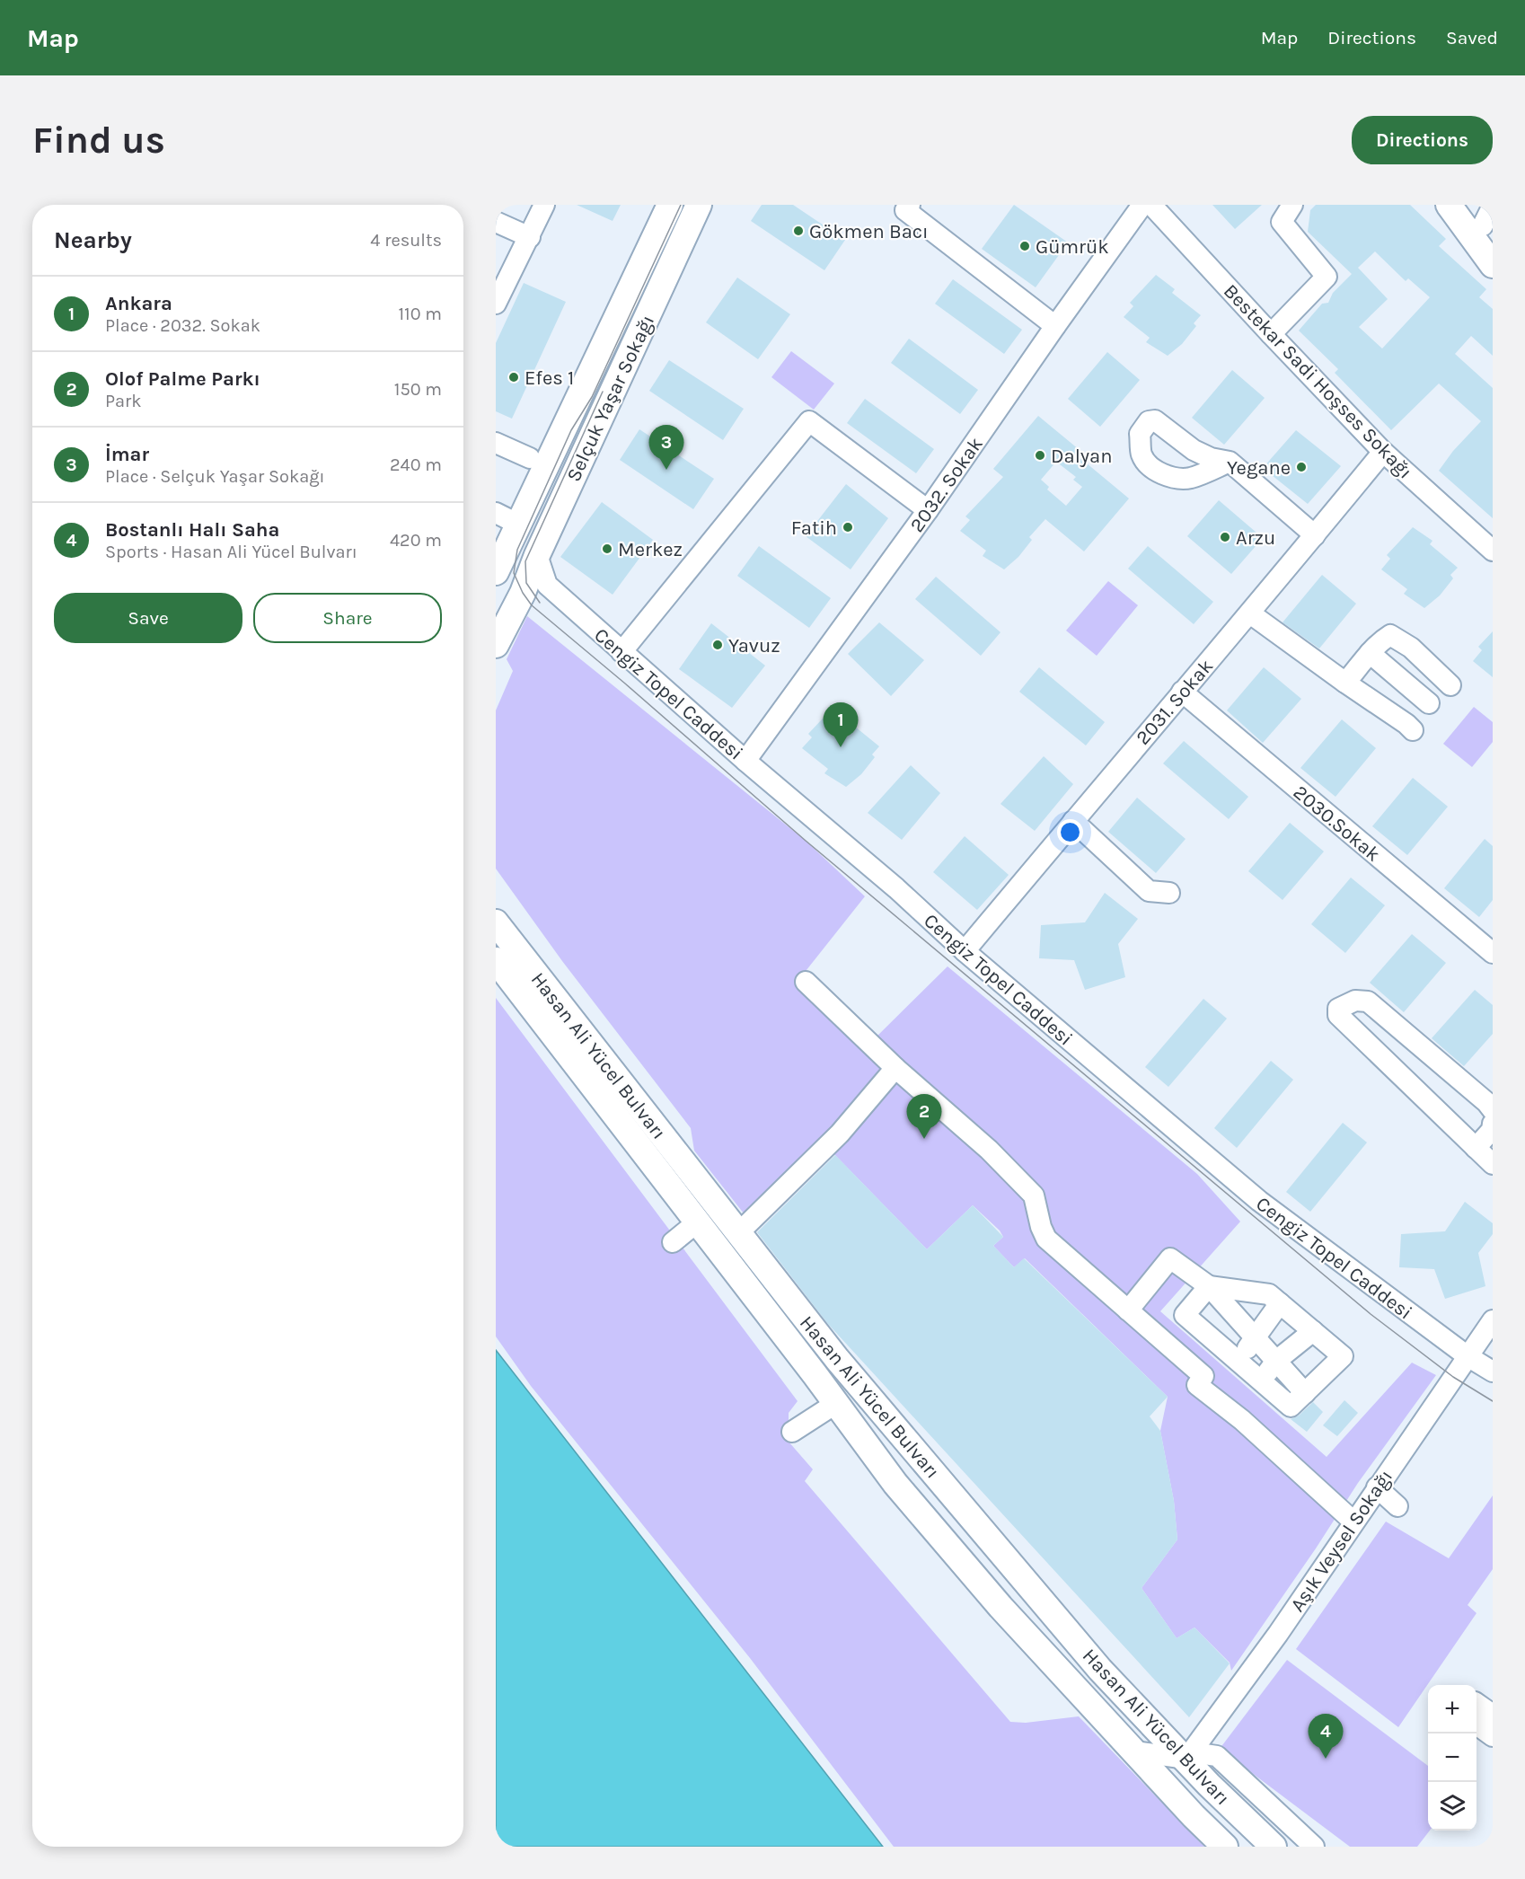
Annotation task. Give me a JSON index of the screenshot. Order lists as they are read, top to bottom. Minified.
{"streets":{"main road":["Selçuk Yaşar Sokağı","Hasan Ali Yücel Bulvarı"],"street":["Bestekar Sadi Hoşses Sokağı","2032. Sokak","Cengiz Topel Caddesi","2031. Sokak","2030.Sokak","Aşık Veysel Sokağı"]},"crossings":[["Bestekar Sadi Hoşses Sokağı","2031. Sokak"],["Selçuk Yaşar Sokağı","Cengiz Topel Caddesi"],["2032. Sokak","Cengiz Topel Caddesi"],["Cengiz Topel Caddesi","2031. Sokak"],["Cengiz Topel Caddesi","Aşık Veysel Sokağı"],["2031. Sokak","2030.Sokak"],["Hasan Ali Yücel Bulvarı","Aşık Veysel Sokağı"]],"places":["Gökmen Bacı","Gümrük","Efes 1","Dalyan","Yegane","Fatih","Arzu","Merkez","Yavuz"],"page":{"header":"Map","nav":["Map","Directions","Saved"],"buttons":["Directions",["Save","Share"]],"title":"Find us","heading":["Nearby","4 results"],"list":[{"mark":"1","name":"Ankara","note":"Place · 2032. Sokak","value":"110 m"},{"mark":"2","name":"Olof Palme Parkı","note":"Park","value":"150 m"},{"mark":"3","name":"İmar","note":"Place · Selçuk Yaşar Sokağı","value":"240 m"},{"mark":"4","name":"Bostanlı Halı Saha","note":"Sports · Hasan Ali Yücel Bulvarı","value":"420 m"}],"pins":["3","1","2","4"],"map_buttons":["+","−"]}}
